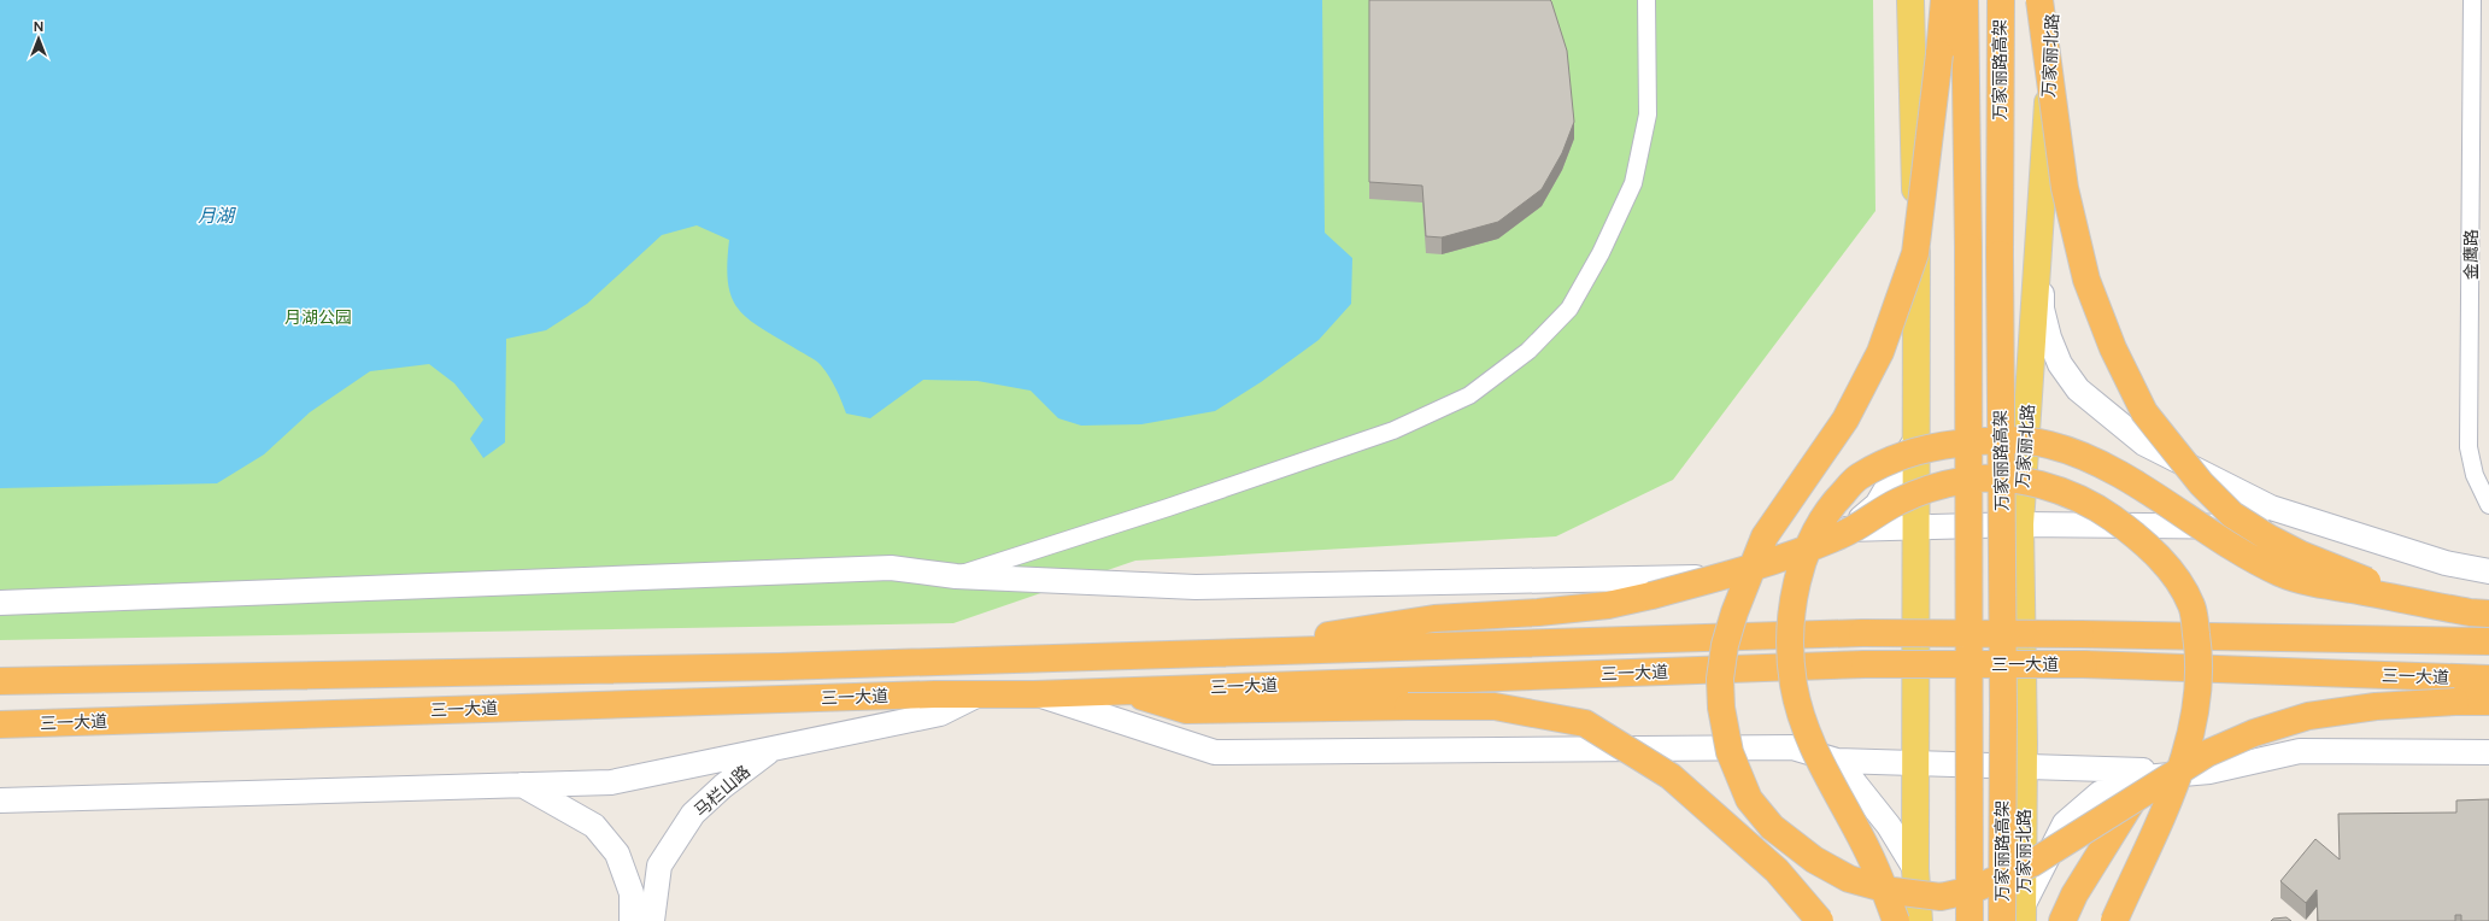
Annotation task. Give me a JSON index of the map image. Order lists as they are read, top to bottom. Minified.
{"streets":{"highway":["万家丽路高架","三一大道"],"main road":["万家丽北路","马栏山路"],"street":["金鹰路"]},"water":["月湖"],"parks":["月湖公园"],"north":"top"}
